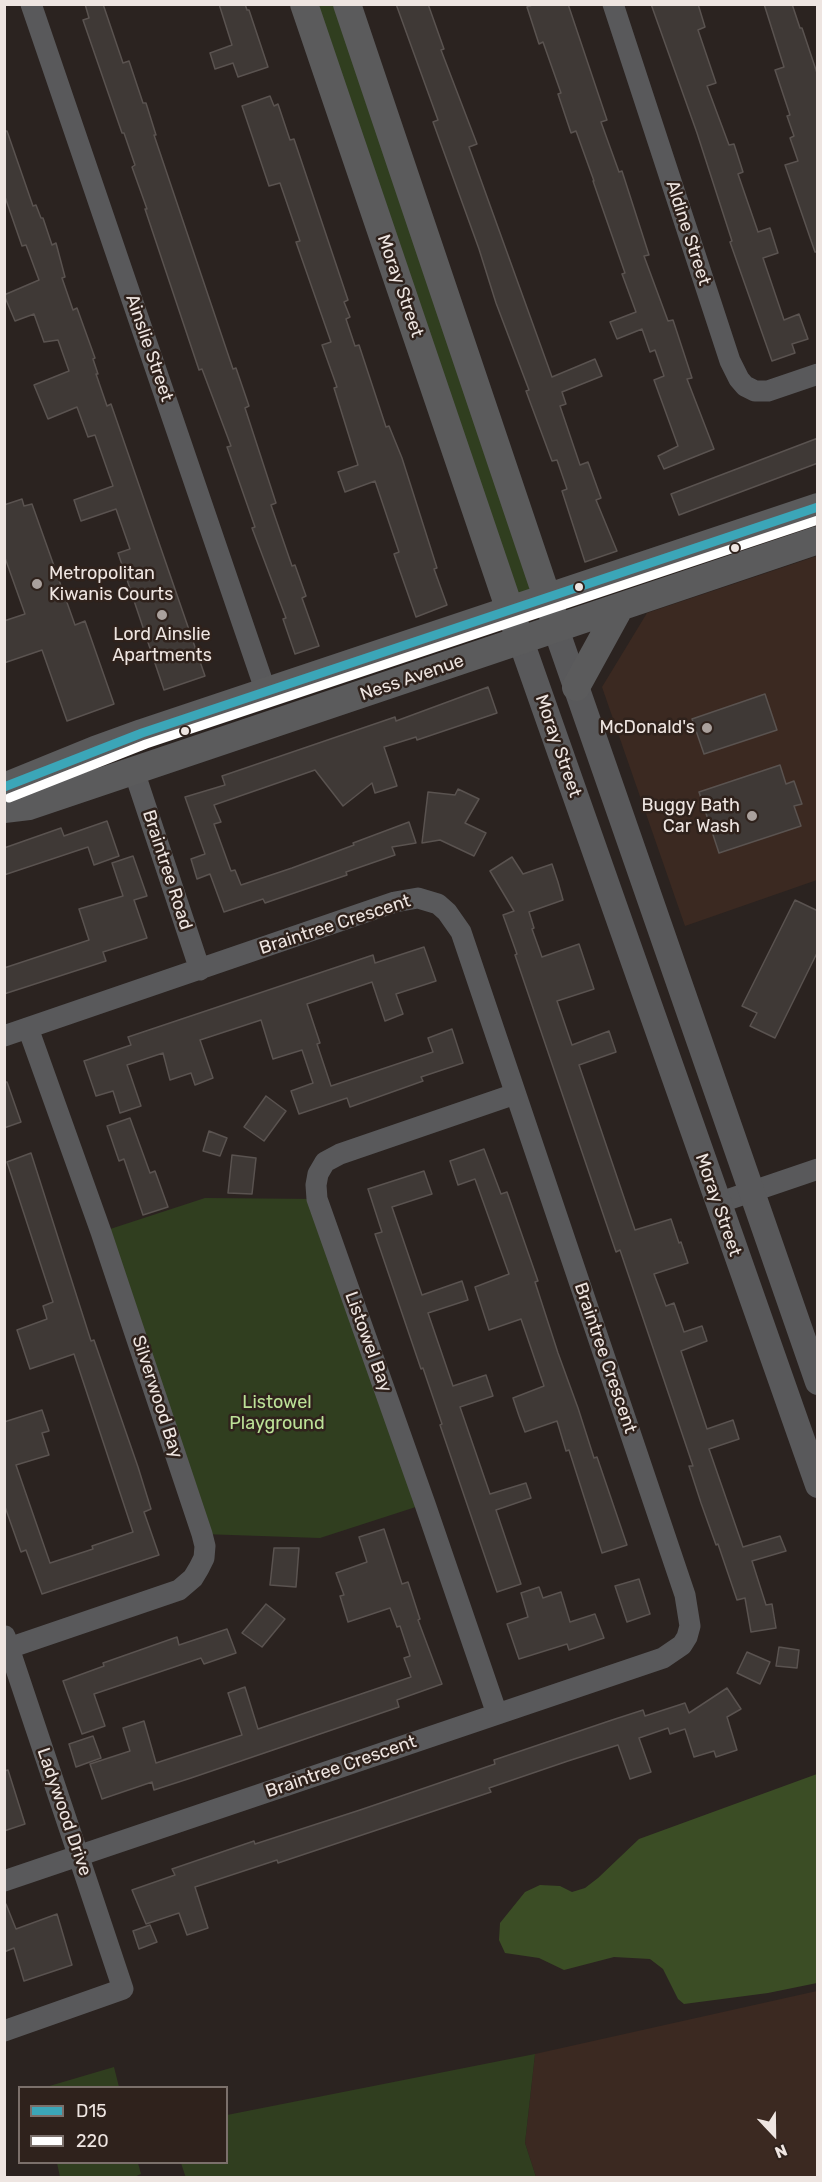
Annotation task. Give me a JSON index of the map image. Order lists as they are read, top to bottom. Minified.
{"streets":{"main road":["Moray Street","Ness Avenue"],"street":["Aldine Street","Ainslie Street","Braintree Road","Braintree Crescent","Listowel Bay","Silverwood Bay","Ladywood Drive"]},"crossings":[["Moray Street","Ness Avenue"],["Ainslie Street","Ness Avenue"],["Ness Avenue","Braintree Road"],["Braintree Road","Braintree Crescent"],["Braintree Crescent","Listowel Bay"],["Braintree Crescent","Silverwood Bay"],["Braintree Crescent","Ladywood Drive"],["Silverwood Bay","Ladywood Drive"]],"parks":["Listowel Playground"],"places":["Metropolitan Kiwanis Courts","Lord Ainslie Apartments","McDonald's","Buggy Bath Car Wash"],"lines":["transit line D15","transit line 220"],"legend":["D15","220"],"north":"bottom"}
